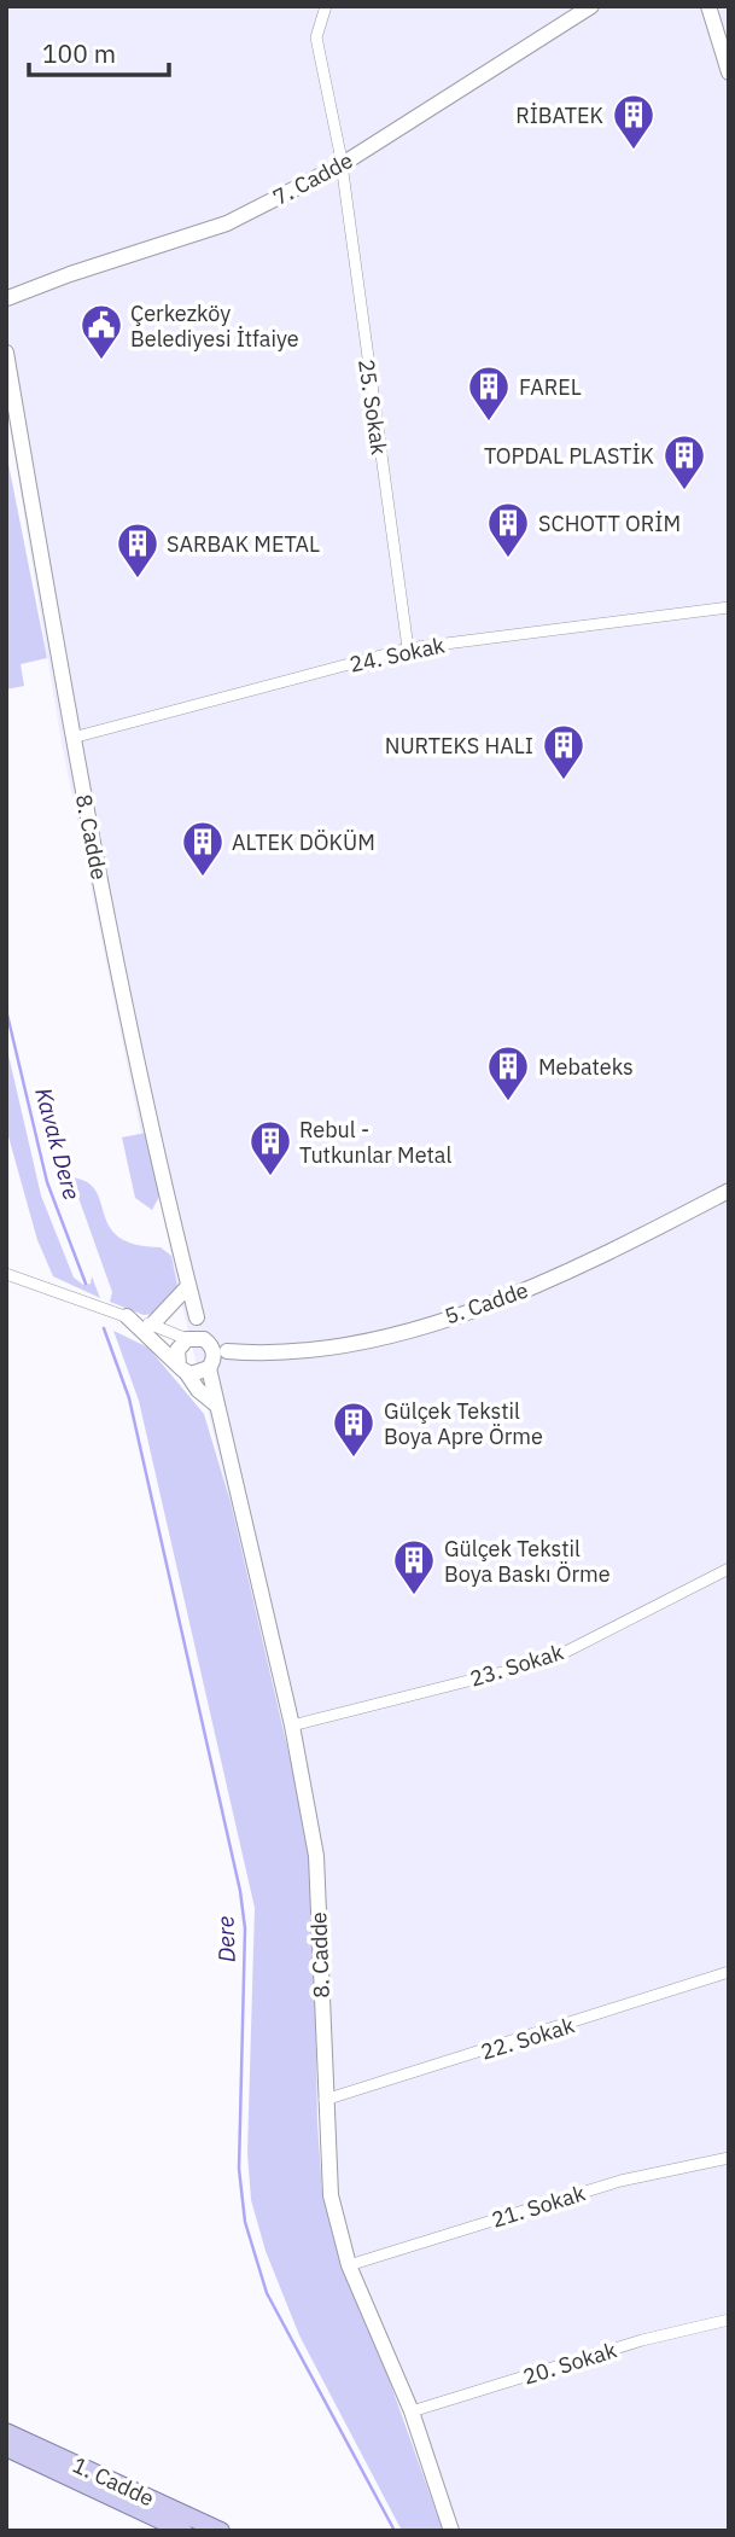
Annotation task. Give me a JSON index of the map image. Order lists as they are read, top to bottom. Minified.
{"streets":{"main road":["1. Cadde"],"street":["7. Cadde","25. Sokak","24. Sokak","8. Cadde","5. Cadde","23. Sokak","22. Sokak","21. Sokak","20. Sokak"]},"crossings":[["7. Cadde","25. Sokak"],["25. Sokak","24. Sokak"],["24. Sokak","8. Cadde"],["8. Cadde","5. Cadde"],["8. Cadde","23. Sokak"],["8. Cadde","22. Sokak"],["8. Cadde","21. Sokak"],["8. Cadde","20. Sokak"]],"water":["Kavak Dere","Dere"],"places":{"building":["RİBATEK","FAREL","TOPDAL PLASTİK","SCHOTT ORİM","SARBAK METAL","NURTEKS HALI","ALTEK DÖKÜM","Mebateks","Rebul - Tutkunlar Metal","Gülçek Tekstil Boya Apre Örme","Gülçek Tekstil Boya Baskı Örme"],"public building":["Çerkezköy Belediyesi İtfaiye"]},"scale_bar":"100 m"}
